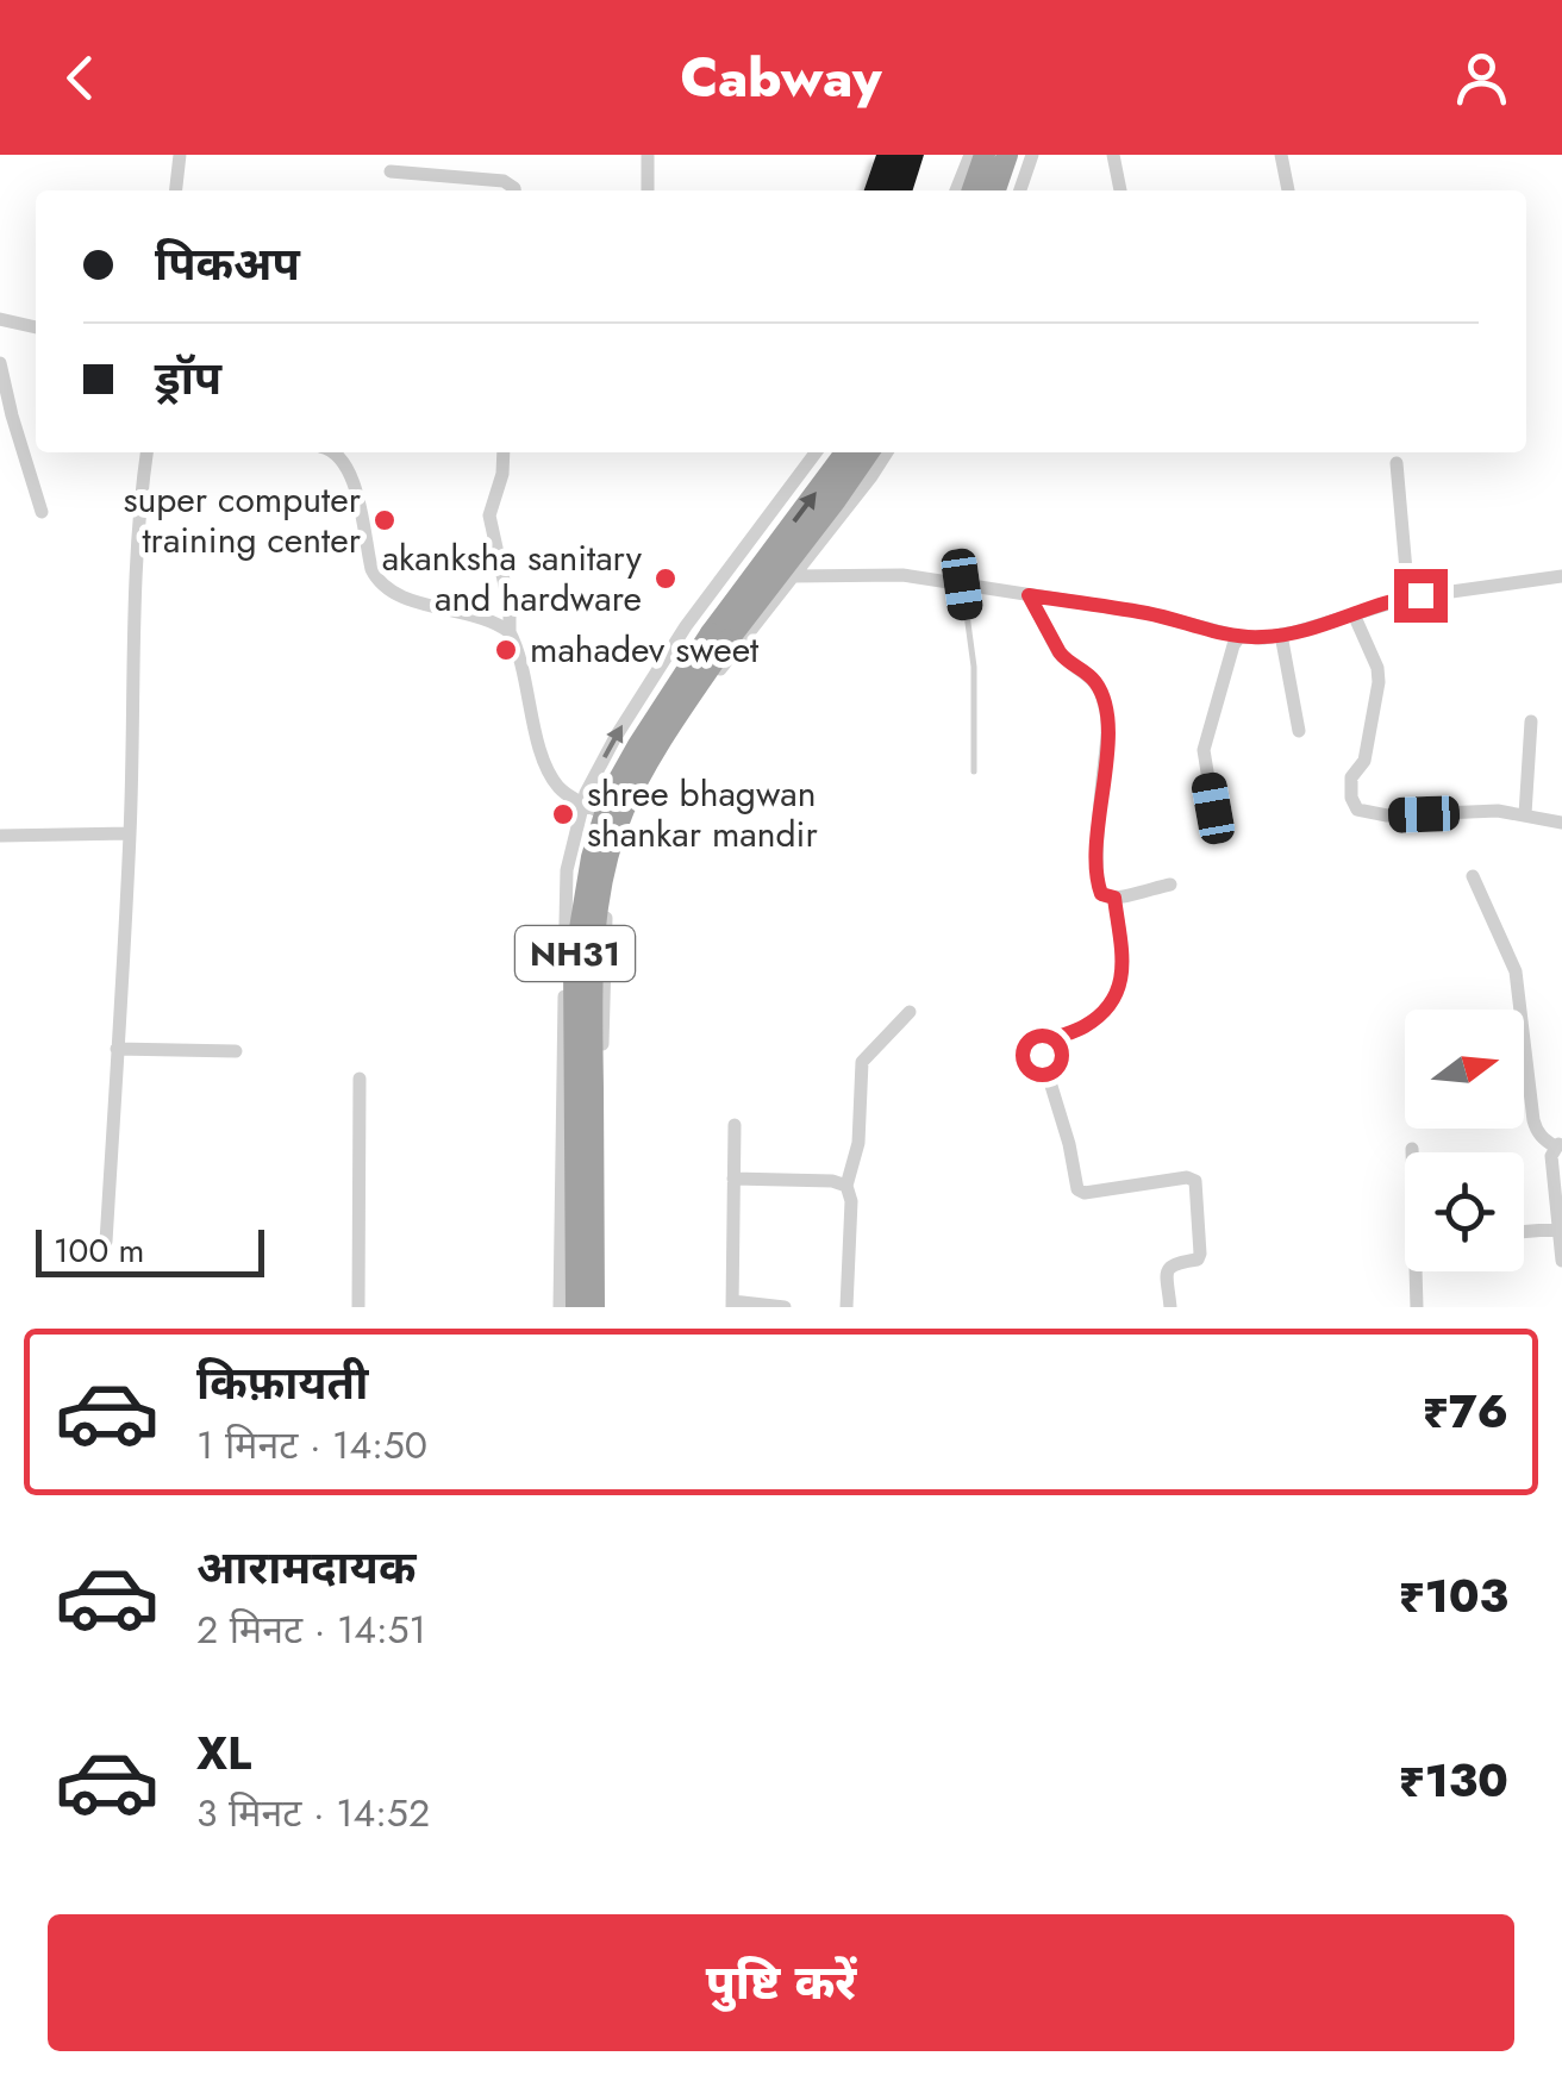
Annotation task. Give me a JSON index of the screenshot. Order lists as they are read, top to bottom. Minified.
{"streets":{"highway":["NH31"]},"places":["super computer training center","akanksha sanitary and hardware","mahadev sweet","shree bhagwan shankar mandir"],"scale_bar":"100 m","north":"right","page":{"header":"Cabway","banner":["पिकअप","ड्रॉप"],"scale":"100 m","list":[{"name":"किफ़ायती","note":"1 मिनट · 14:50","value":"₹76"},{"name":"आरामदायक","note":"2 मिनट · 14:51","value":"₹103"},{"name":"XL","note":"3 मिनट · 14:52","value":"₹130"}],"buttons":"पुष्टि करें"}}
